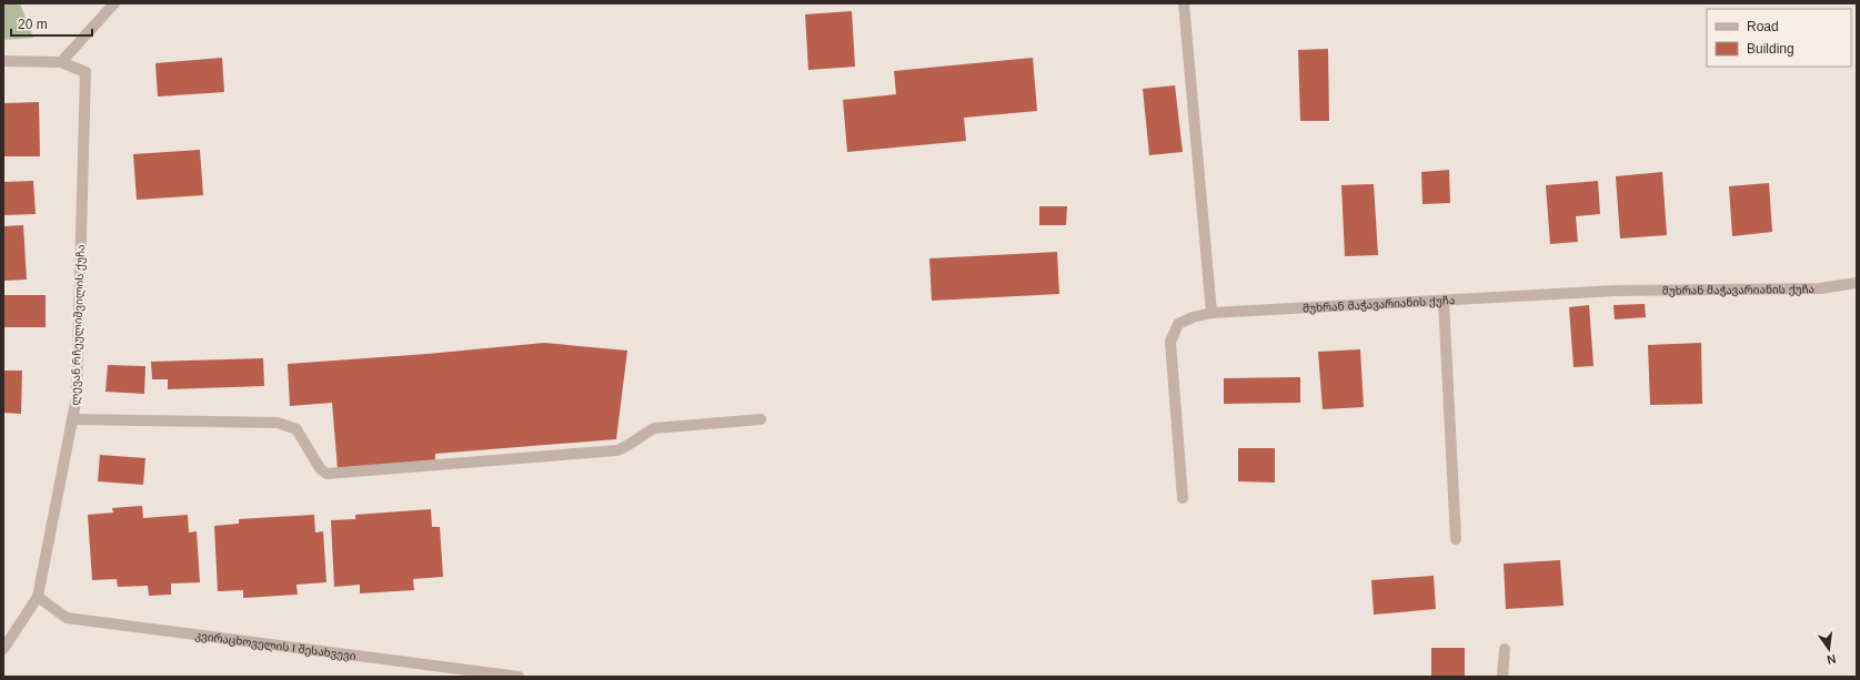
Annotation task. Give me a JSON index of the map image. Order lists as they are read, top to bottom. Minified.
{"streets":{"street":["მუხრან მაჭავარიანის ქუჩა","ლევან რჩეულიშვილის ქუჩა","კვირაცხოველის I შესახვევი"]},"crossings":[["ლევან რჩეულიშვილის ქუჩა","კვირაცხოველის I შესახვევი"]],"legend":["Road","Building"],"scale_bar":"20 m","north":"bottom"}
